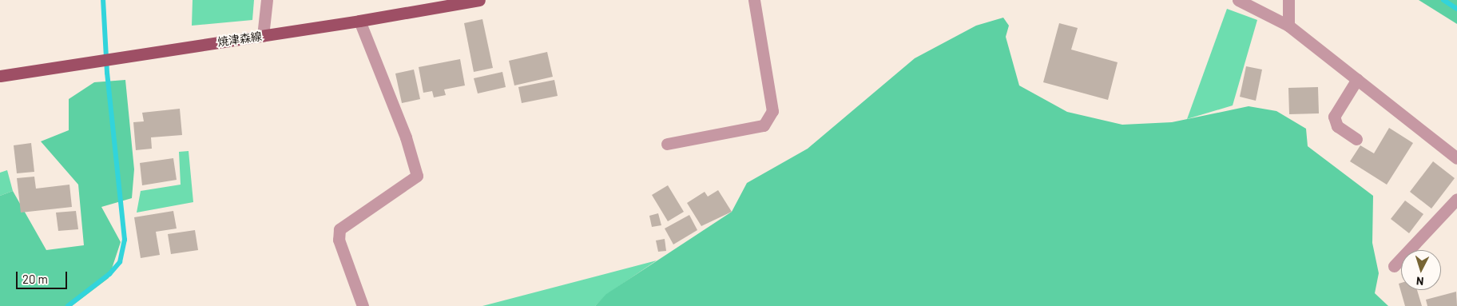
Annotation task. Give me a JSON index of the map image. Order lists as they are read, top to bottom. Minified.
{"streets":{"main road":["焼津森線"]},"scale_bar":"20 m","north":"bottom"}
